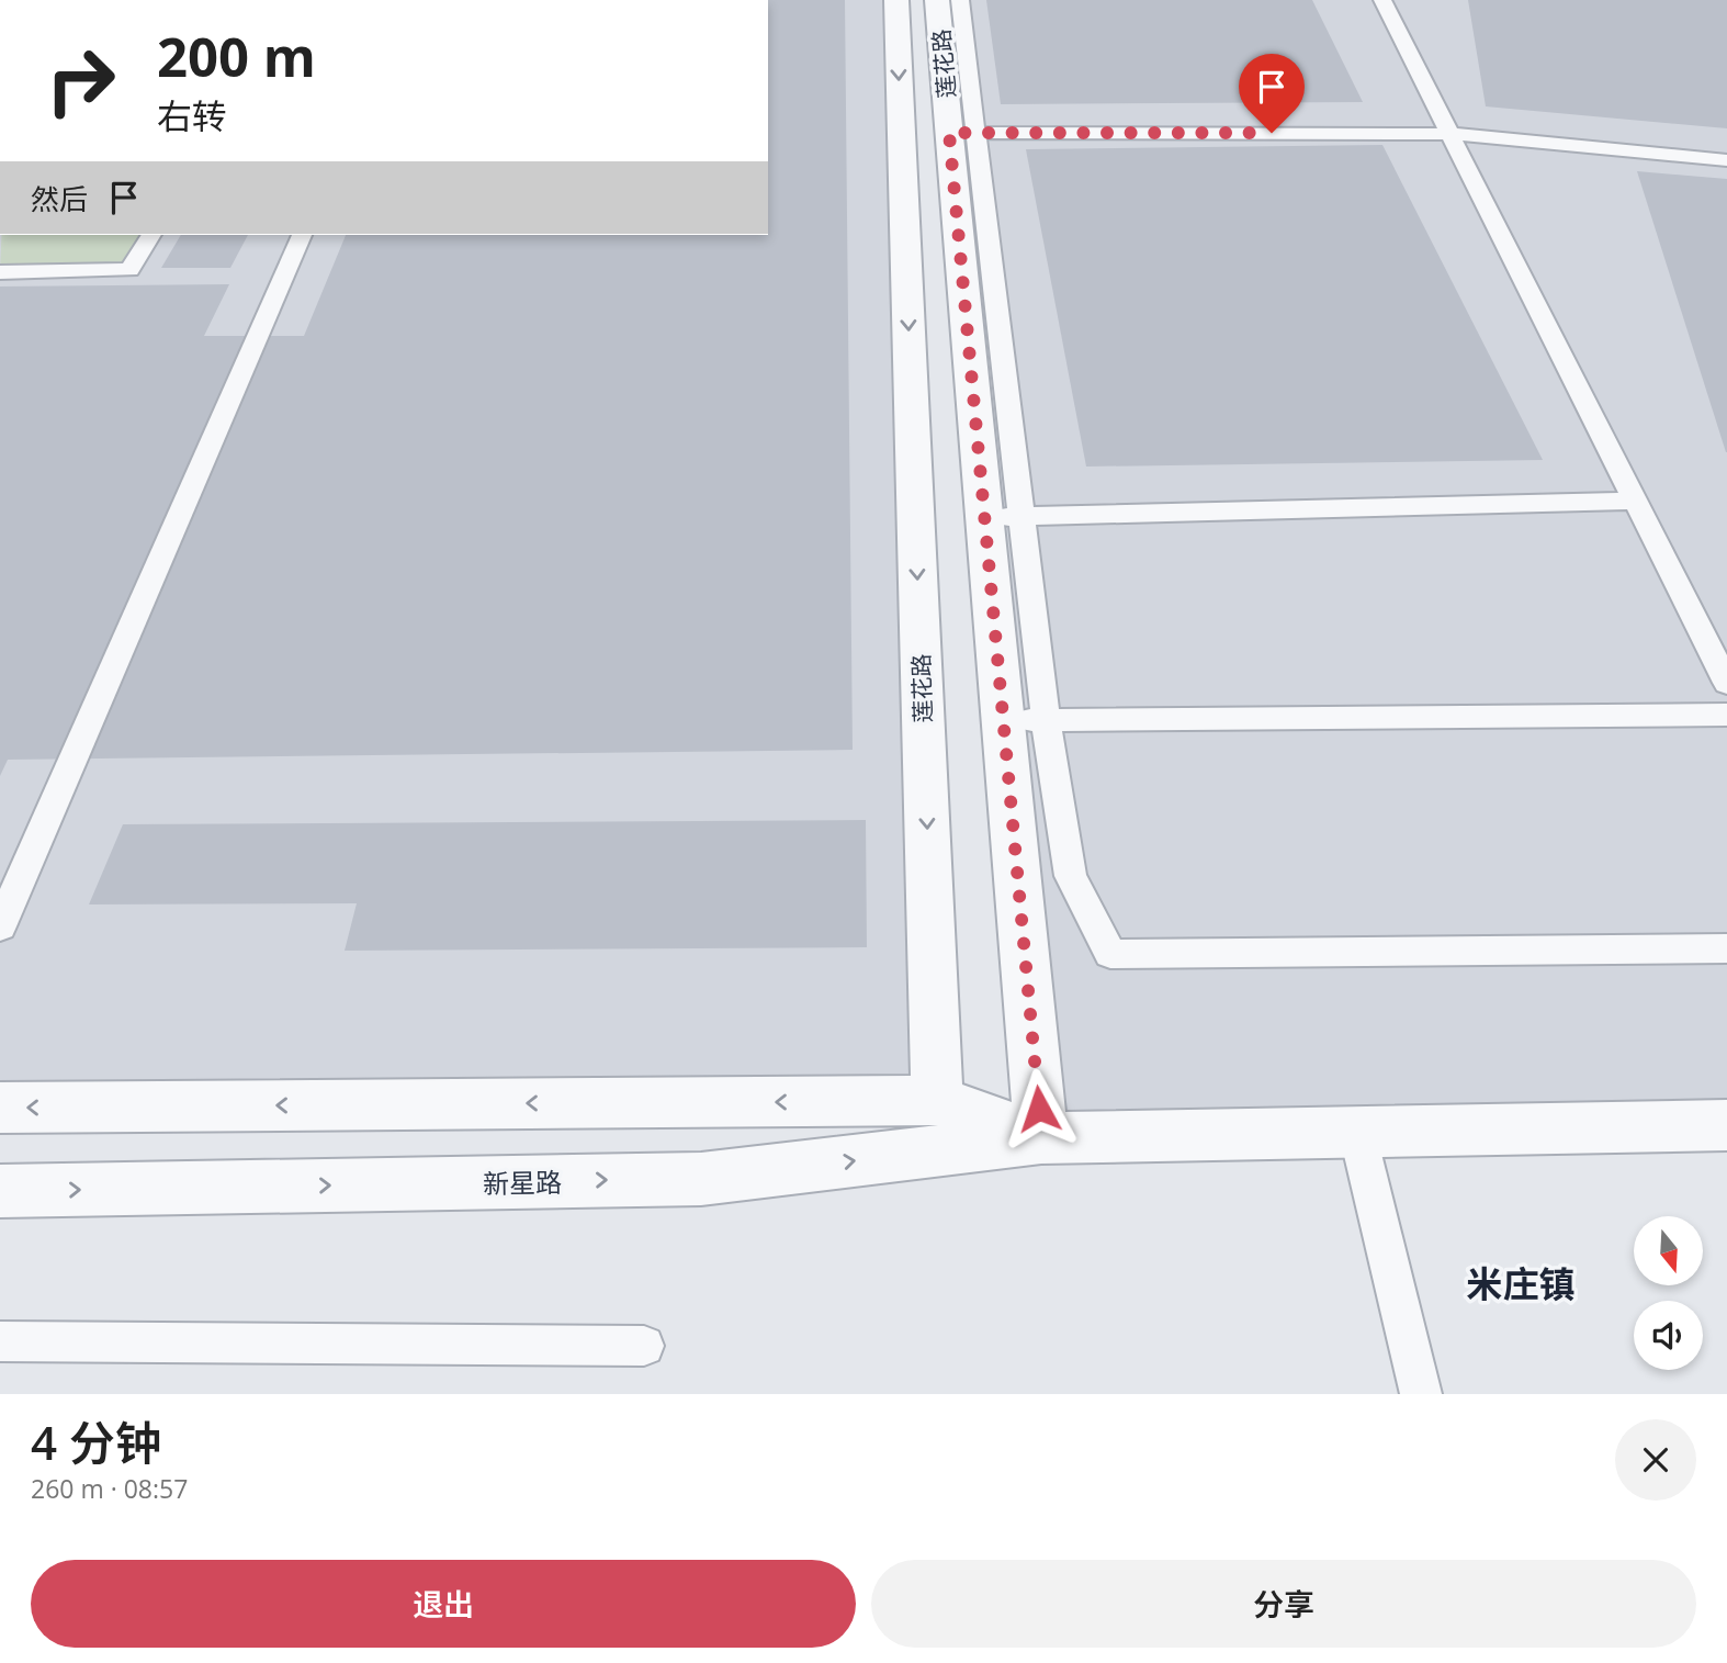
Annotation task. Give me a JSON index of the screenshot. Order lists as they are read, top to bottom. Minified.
{"streets":{"street":["莲花路","新星路"]},"crossings":[["莲花路","新星路"]],"districts":["米庄镇"],"north":"bottom","page":{"turn":["200 m","右转"],"then":"然后","heading":["4 分钟","260 m · 08:57"],"buttons":["退出","分享"]}}
